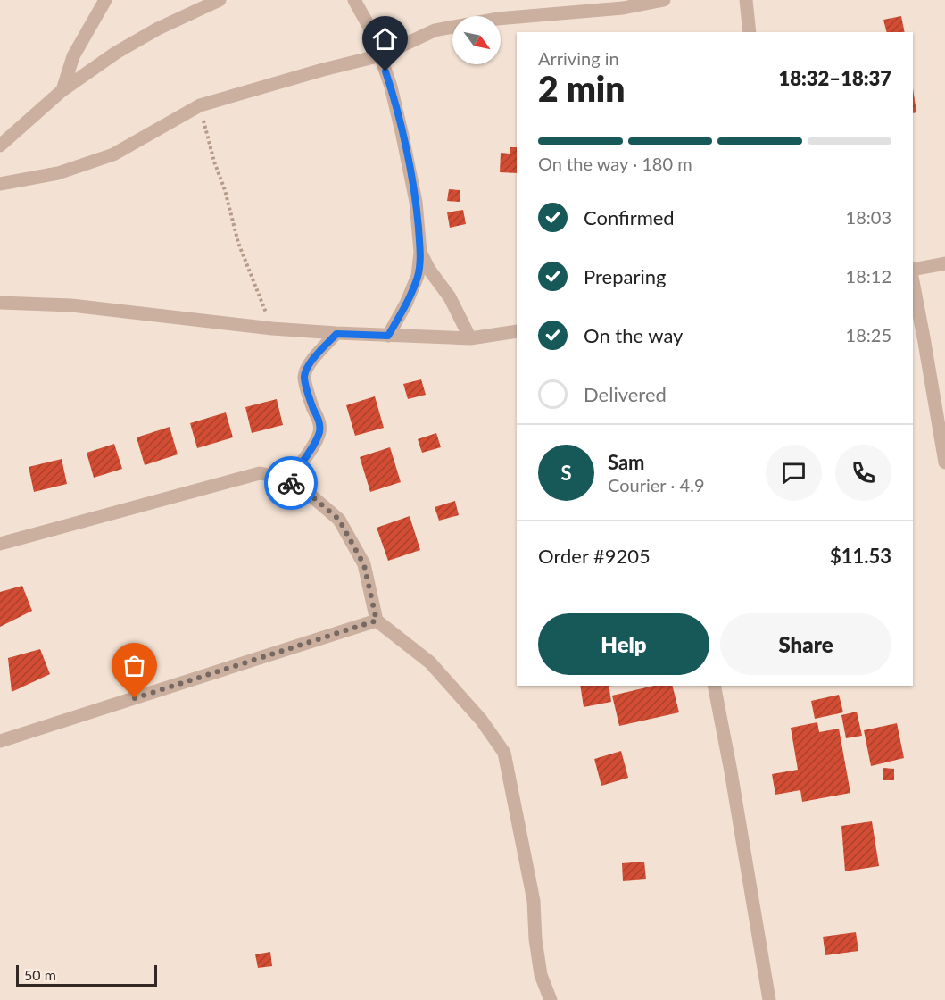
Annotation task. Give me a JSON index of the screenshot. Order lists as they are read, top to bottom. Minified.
{"scale_bar":"50 m","north":"bottom right","page":{"heading":["2 min","Arriving in","18:32–18:37"],"panel":["Sam","Courier · 4.9","Order #9205","$11.53"],"bar":"On the way · 180 m","list":[["Confirmed","18:03"],["Preparing","18:12"],["On the way","18:25"],"Delivered"],"round":"S","buttons":["Help","Share"],"scale":"50 m"}}
